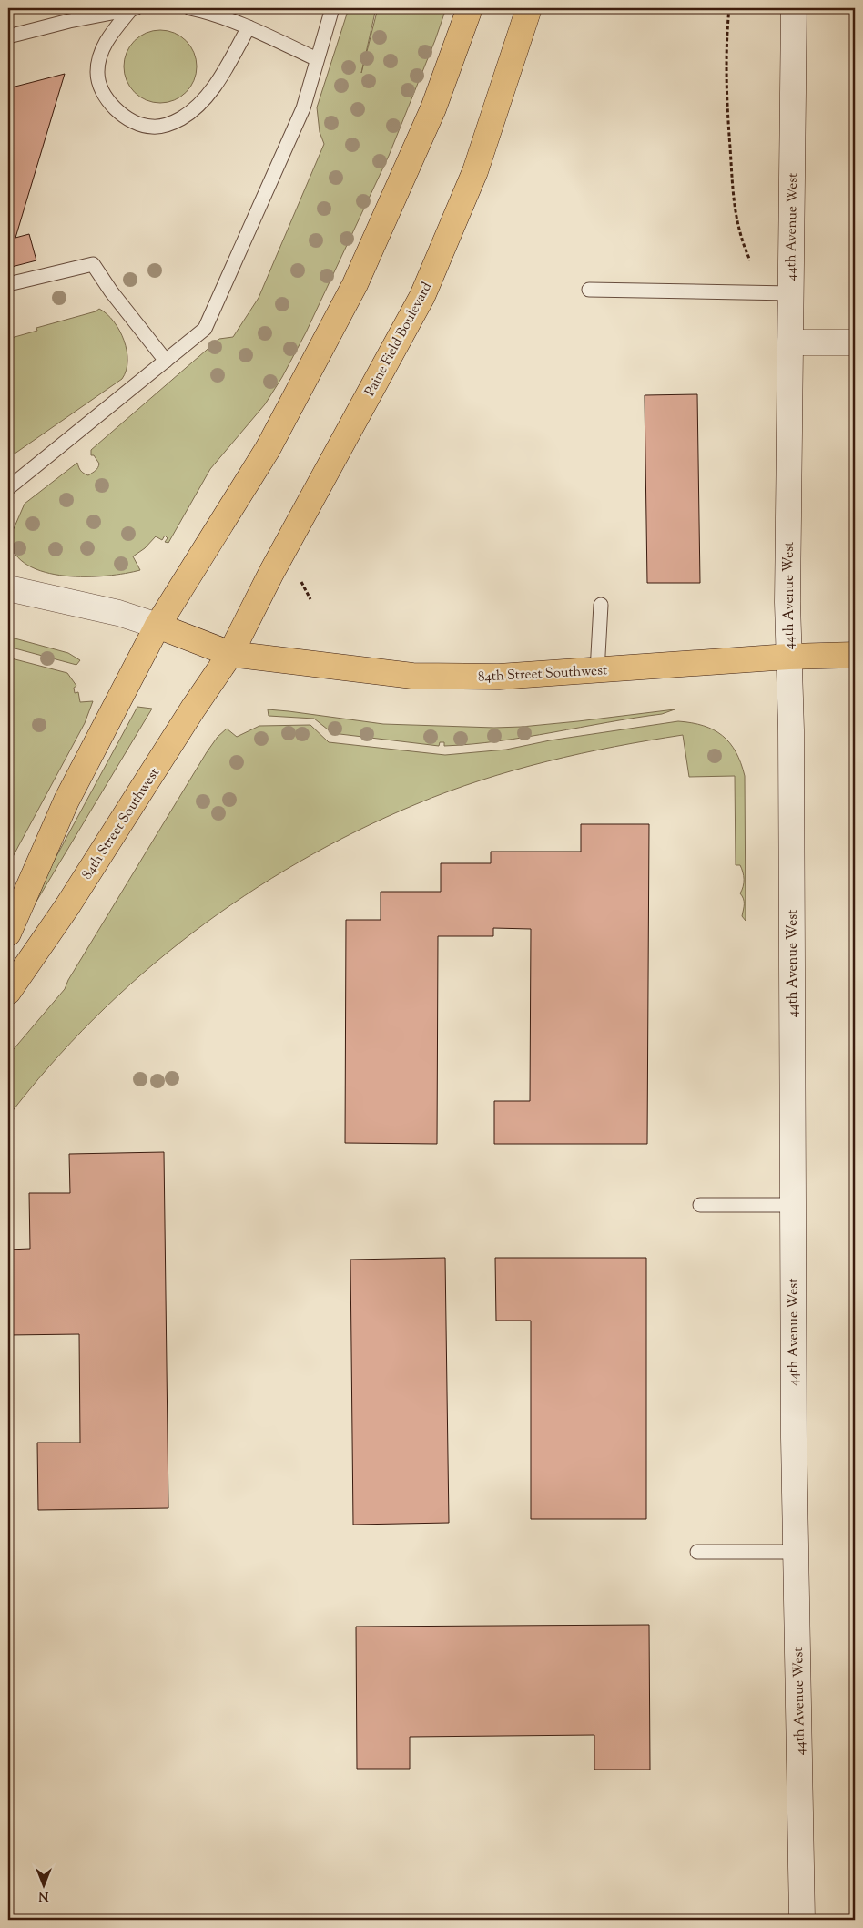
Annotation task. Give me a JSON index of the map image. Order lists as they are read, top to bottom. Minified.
{"streets":{"main road":["Paine Field Boulevard","84th Street Southwest"],"street":["44th Avenue West"]},"crossings":[["44th Avenue West","84th Street Southwest"],["Paine Field Boulevard","84th Street Southwest"]],"north":"bottom"}
